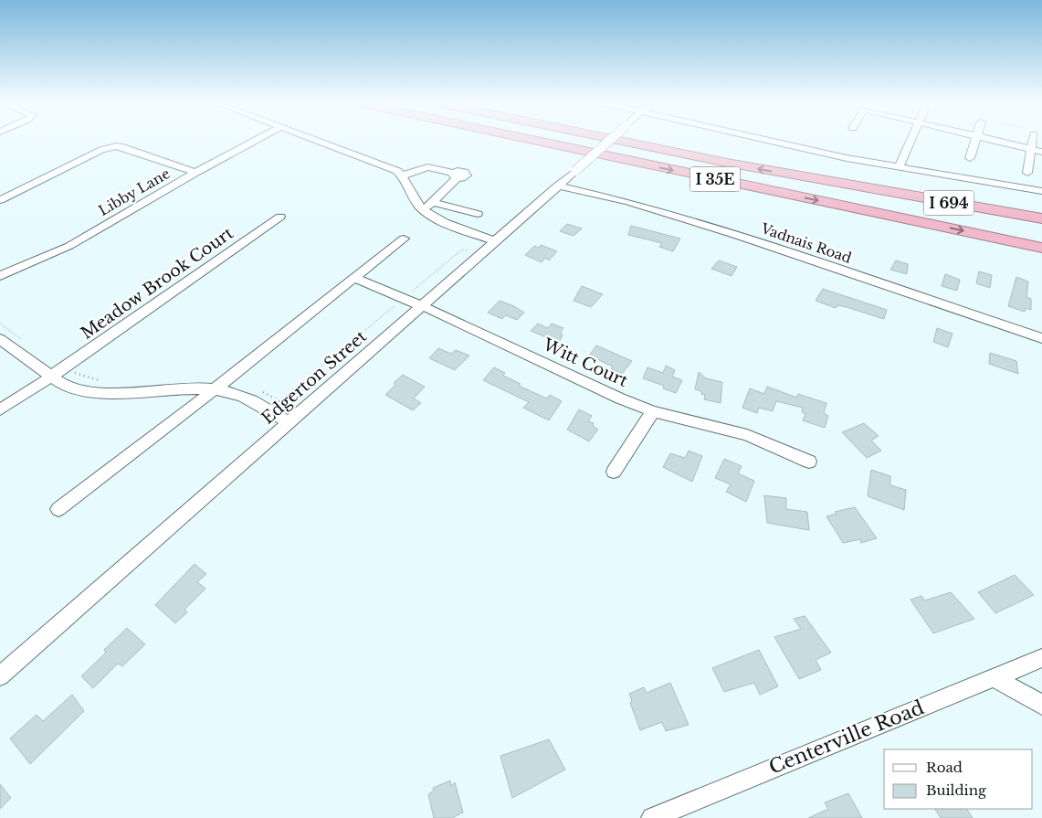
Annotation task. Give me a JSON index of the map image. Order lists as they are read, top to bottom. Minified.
{"streets":{"highway":["I 35E","I 694"],"street":["Libby Lane","Vadnais Road","Meadow Brook Court","Witt Court","Edgerton Street","Centerville Road"]},"crossings":[["I 35E","I 694"],["Vadnais Road","Edgerton Street"],["Witt Court","Edgerton Street"]],"legend":["Road","Building"]}
